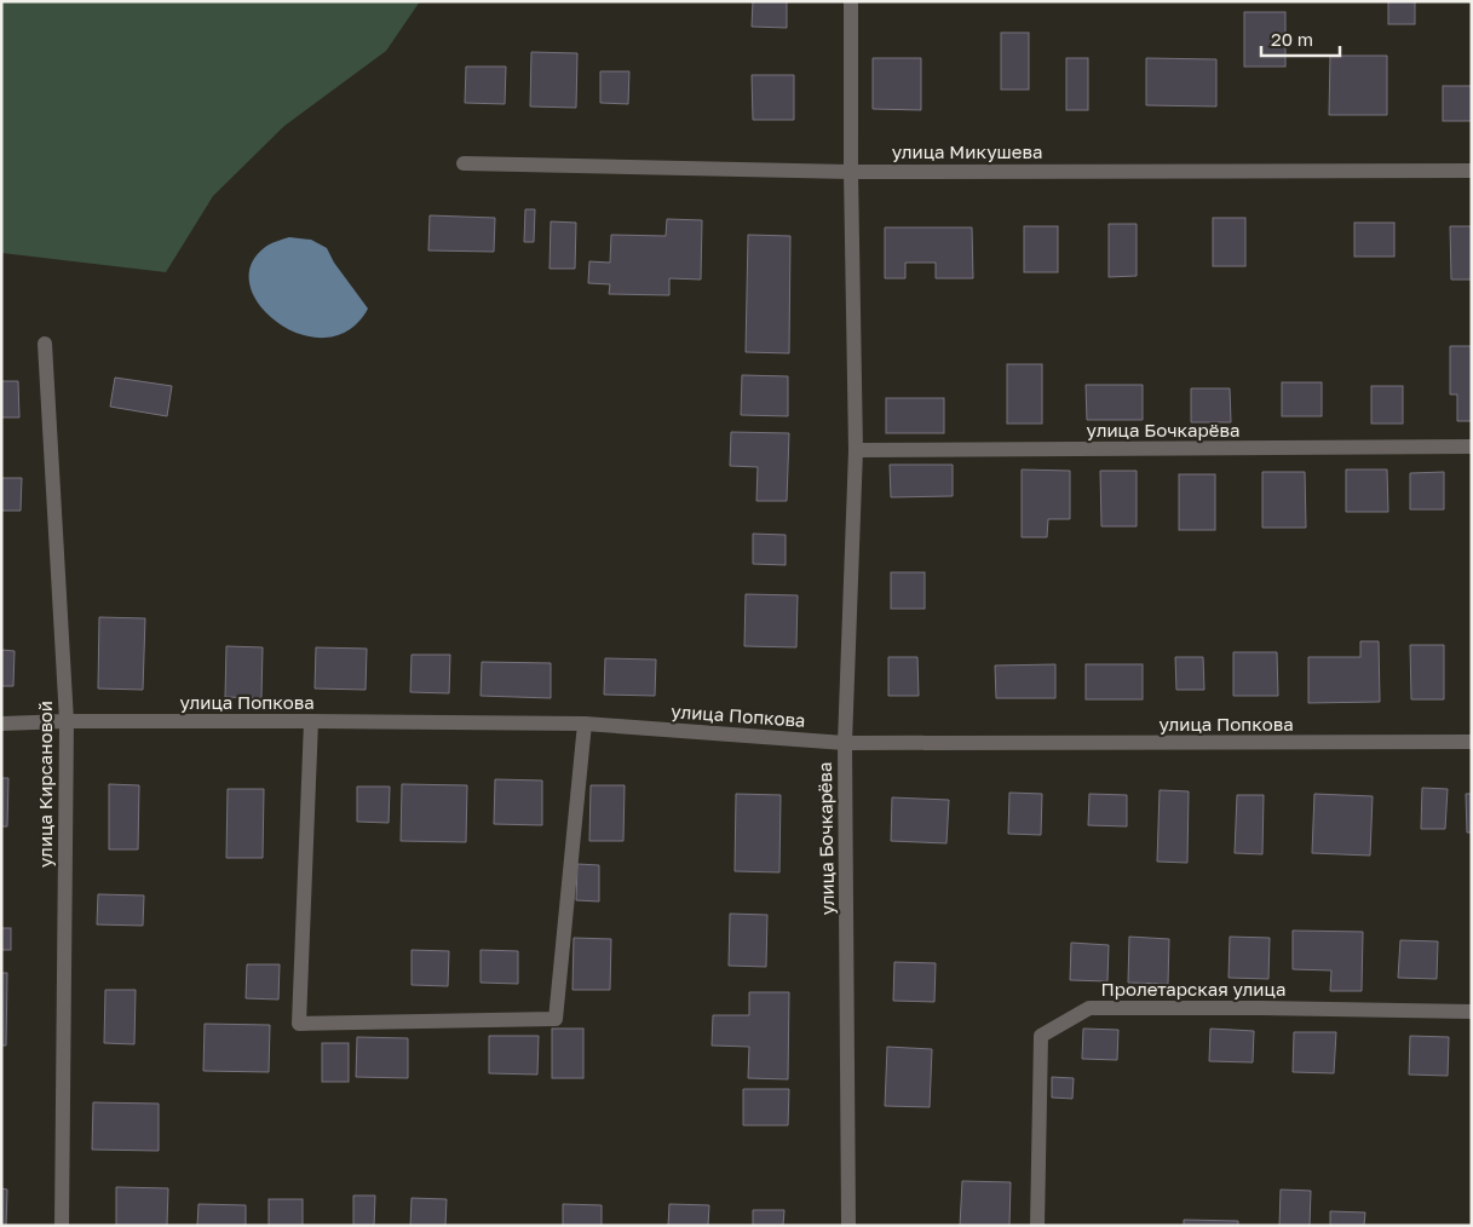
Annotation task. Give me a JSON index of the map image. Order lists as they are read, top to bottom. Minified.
{"streets":{"street":["улица Микушева","улица Бочкарёва","улица Попкова","улица Кирсановой","Пролетарская улица"]},"crossings":[["улица Микушева","улица Бочкарёва"],["улица Бочкарёва","улица Попкова"],["улица Попкова","улица Кирсановой"]],"scale_bar":"20 m"}
